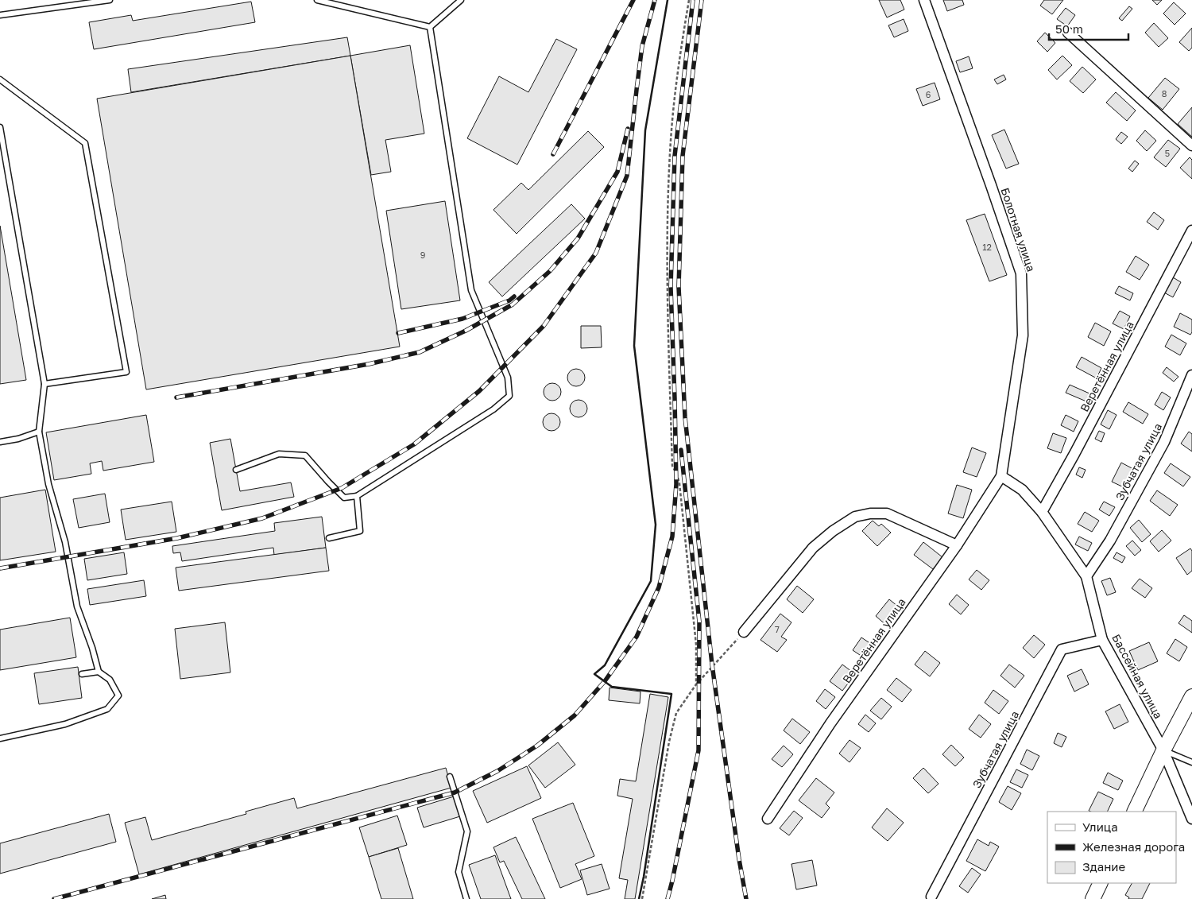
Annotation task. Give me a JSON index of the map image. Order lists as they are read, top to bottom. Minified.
{"streets":{"street":["Болотная улица","Веретённая улица","Зубчатая улица","Бассейная улица"]},"crossings":[["Болотная улица","Веретённая улица"],["Болотная улица","Бассейная улица"],["Веретённая улица","Бассейная улица"],["Зубчатая улица","Бассейная улица"]],"house_numbers":["8","6","5","12","9","7"],"legend":["Улица","Железная дорога","Здание"],"scale_bar":"50 m"}
